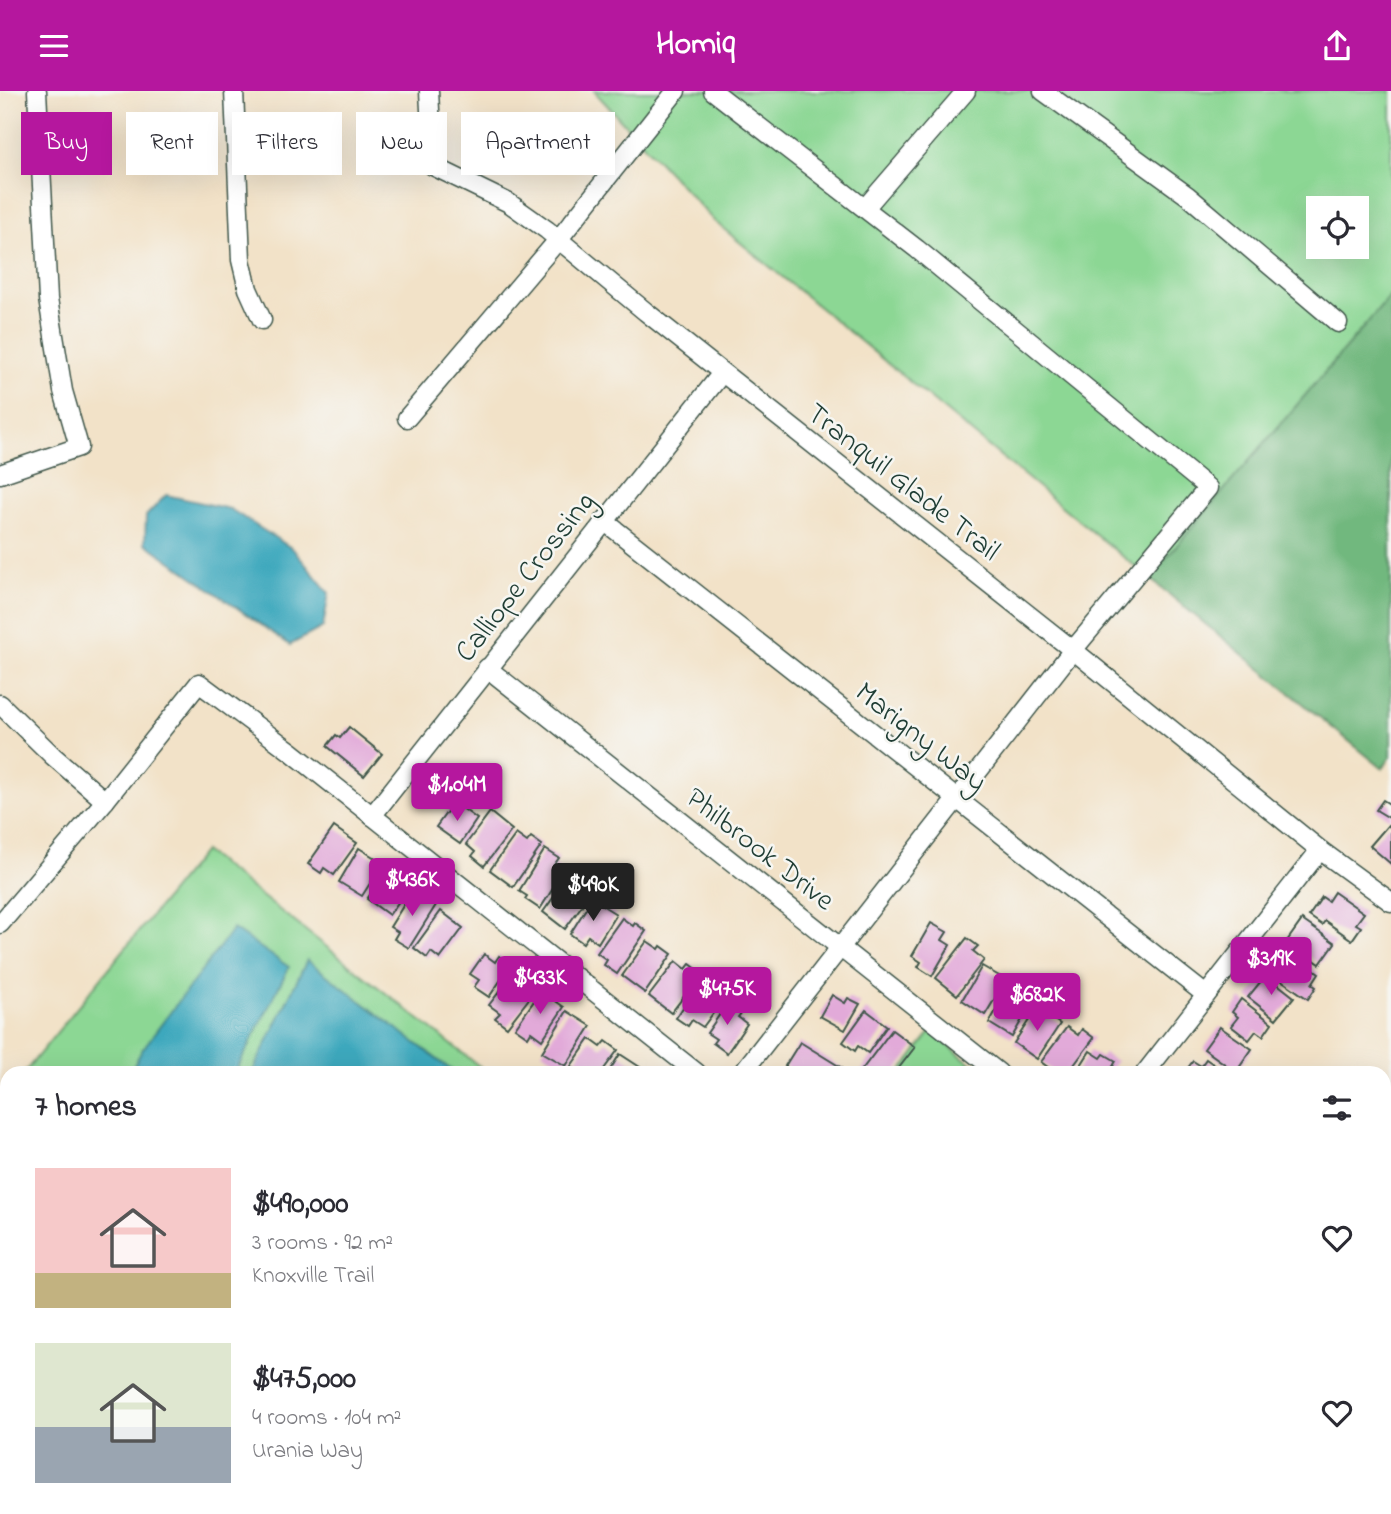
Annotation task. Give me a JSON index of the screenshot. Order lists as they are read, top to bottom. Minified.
{"streets":{"street":["Tranquil Glade Trail","Calliope Crossing","Marigny Way","Philbrook Drive"]},"crossings":[["Tranquil Glade Trail","Calliope Crossing"],["Calliope Crossing","Marigny Way"],["Calliope Crossing","Philbrook Drive"]],"page":{"header":"Homiq","chip":["Buy","Rent","Filters","New","Apartment"],"price":["$1.04M","$436K","$490K","$319K","$433K","$475K","$682K"],"heading":"7 homes","list":[{"name":"$490,000","note":"3 rooms · 92 m² · Knoxville Trail"},{"name":"$475,000","note":"4 rooms · 104 m² · Urania Way"}]}}
